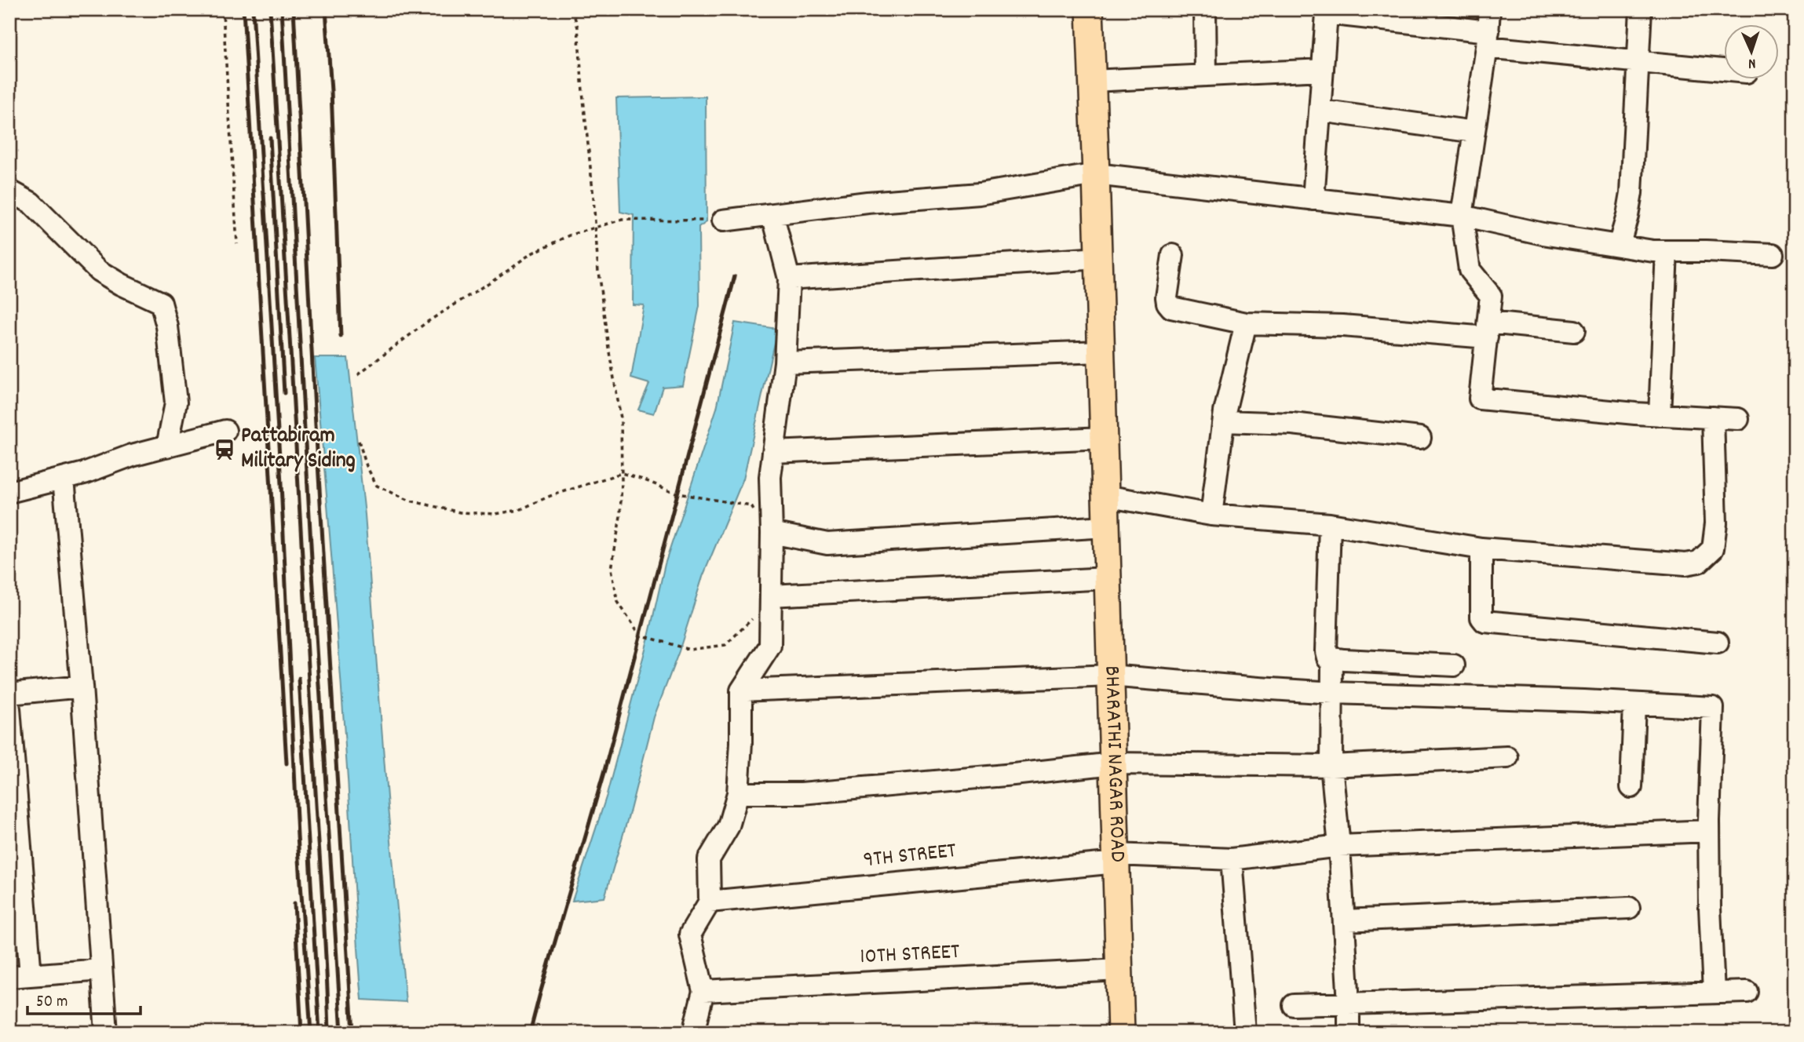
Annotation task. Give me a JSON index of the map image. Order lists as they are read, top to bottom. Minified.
{"streets":{"main road":["BHARATHI NAGAR ROAD"],"street":["9TH STREET","10TH STREET"]},"crossings":[["BHARATHI NAGAR ROAD","9TH STREET"],["BHARATHI NAGAR ROAD","10TH STREET"]],"places":{"station":["Pattabiram Military Siding"]},"scale_bar":"50 m","north":"bottom"}
